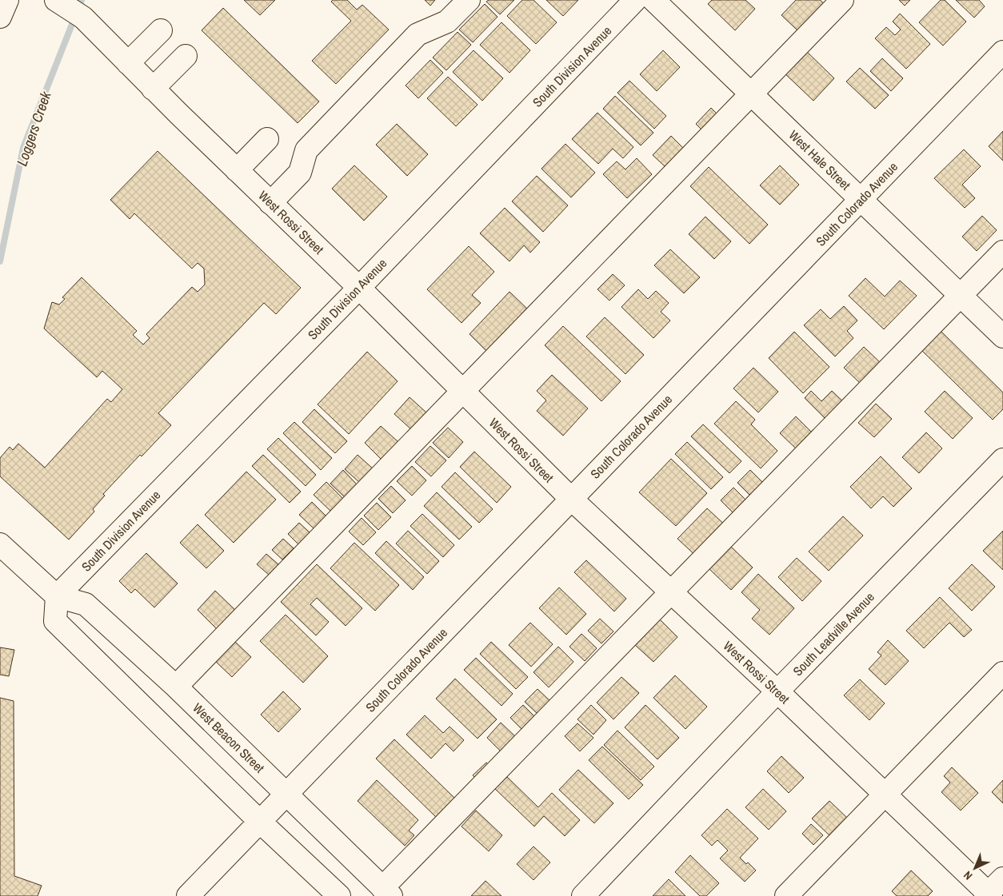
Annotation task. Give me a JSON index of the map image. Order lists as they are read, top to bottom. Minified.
{"streets":{"street":["South Division Avenue","West Hale Street","South Colorado Avenue","West Rossi Street","South Leadville Avenue","West Beacon Street"]},"crossings":[["South Division Avenue","West Rossi Street"],["South Division Avenue","West Beacon Street"],["West Hale Street","South Colorado Avenue"],["South Colorado Avenue","West Rossi Street"],["South Colorado Avenue","West Beacon Street"],["West Rossi Street","South Leadville Avenue"]],"water":["Loggers Creek"],"north":"bottom left"}
